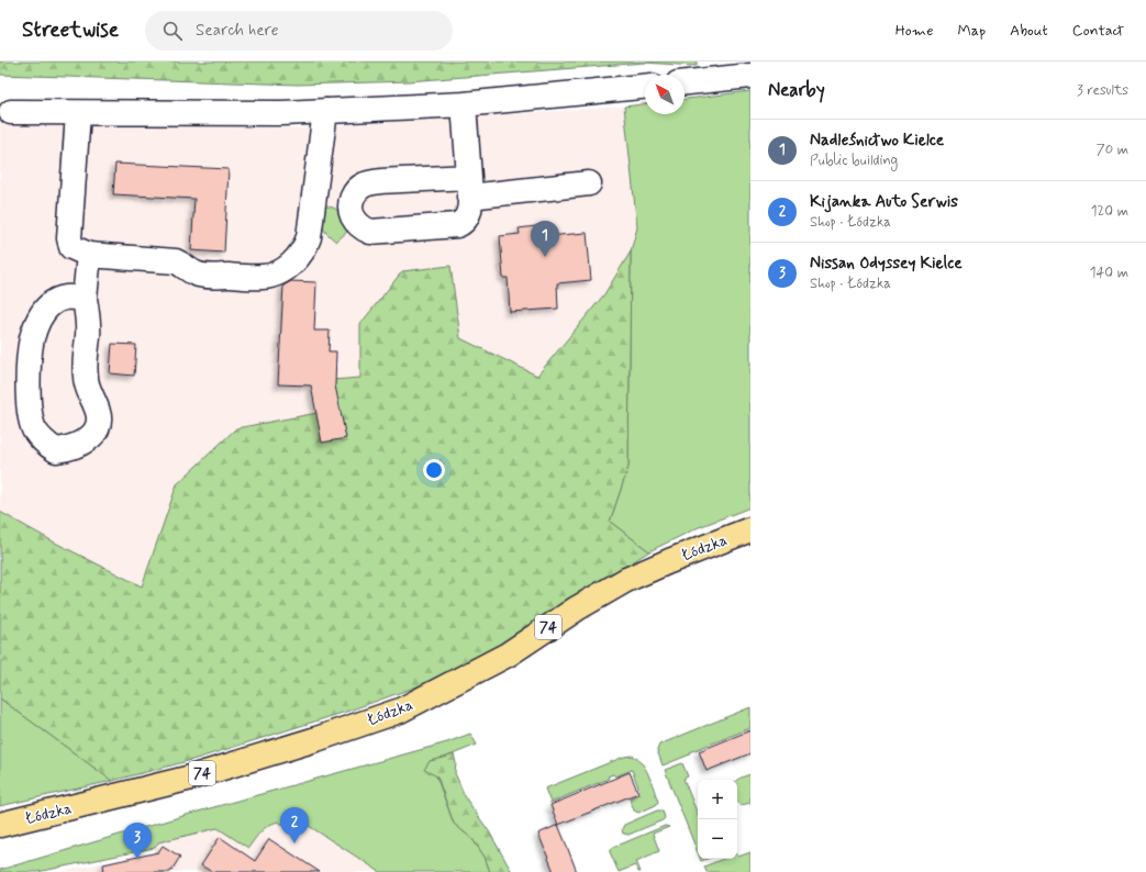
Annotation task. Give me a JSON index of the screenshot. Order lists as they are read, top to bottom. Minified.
{"streets":{"main road":["Łódzka","74"]},"north":"top left","page":{"header":"Streetwise","search":"Search here","nav":["Home","Map","About","Contact"],"heading":["Nearby","3 results"],"list":[{"mark":"1","name":"Nadleśnictwo Kielce","note":"Public building","value":"70 m"},{"mark":"2","name":"Kijanka Auto Serwis","note":"Shop · Łódzka","value":"120 m"},{"mark":"3","name":"Nissan Odyssey Kielce","note":"Shop · Łódzka","value":"140 m"}],"pins":["1","2","3"],"map_buttons":["+","−"]}}
